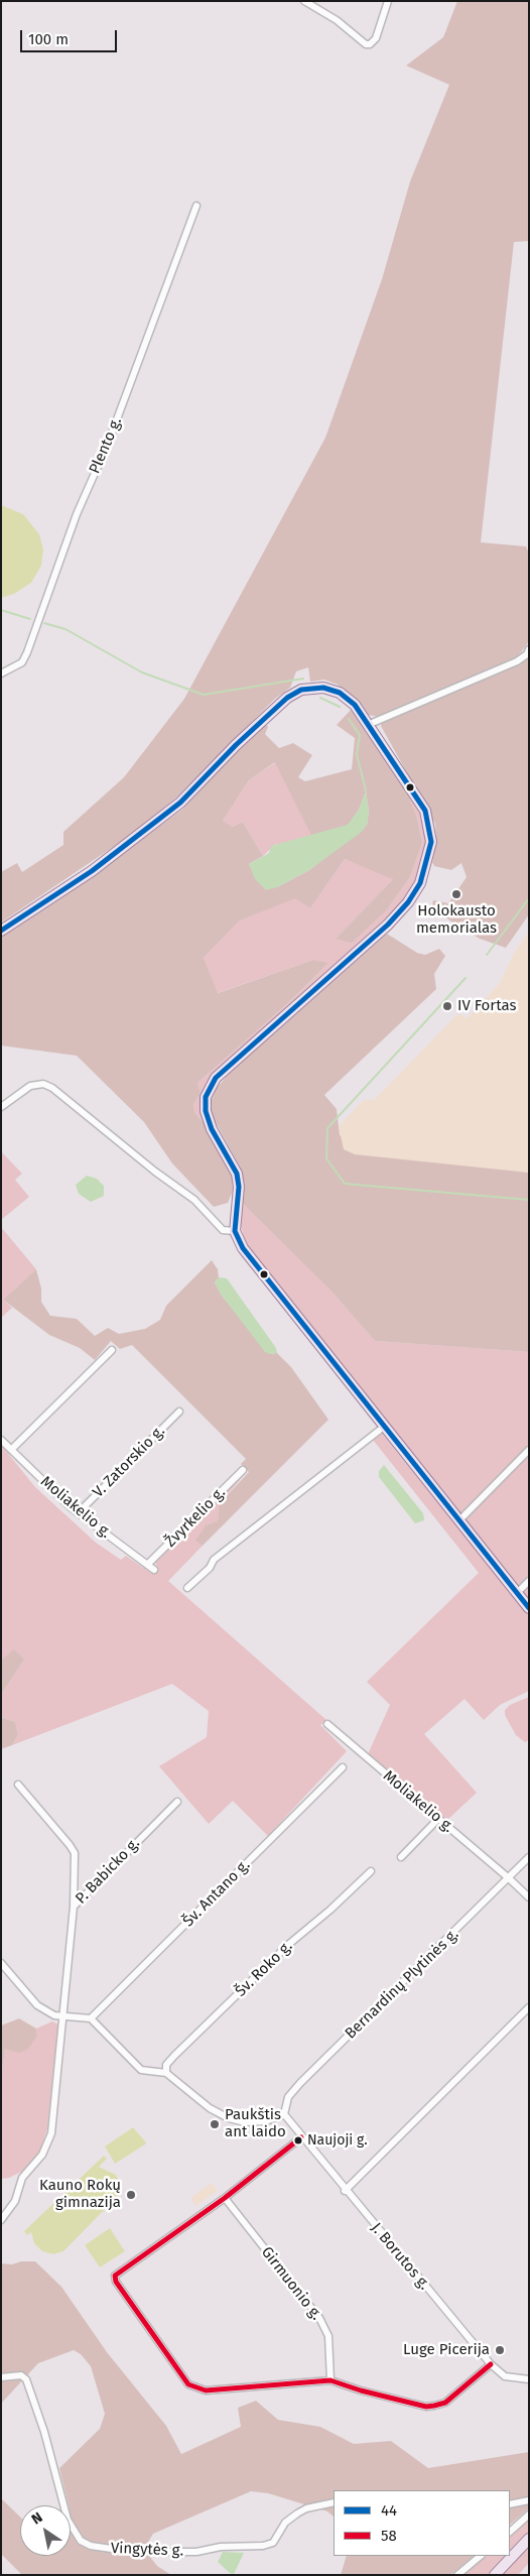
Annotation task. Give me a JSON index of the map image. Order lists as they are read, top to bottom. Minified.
{"streets":{"street":["Plento g.","V. Zatorskio g.","Moliakelio g.","Žvyrkelio g.","P. Babicko g.","Šv. Antano g.","Šv. Roko g.","Bernardinų Plytinės g.","J. Borutos g.","Girmuonio g.","Vingytės g."]},"crossings":[["V. Zatorskio g.","Moliakelio g."],["Moliakelio g.","Žvyrkelio g."],["Moliakelio g.","Bernardinų Plytinės g."],["Bernardinų Plytinės g.","J. Borutos g."]],"places":["Holokausto memorialas","IV Fortas","Paukštis ant laido","Naujoji g.","Kauno Rokų gimnazija","Luge Picerija"],"lines":["transit line 44","transit line 58"],"legend":["44","58"],"scale_bar":"100 m","north":"top left"}
